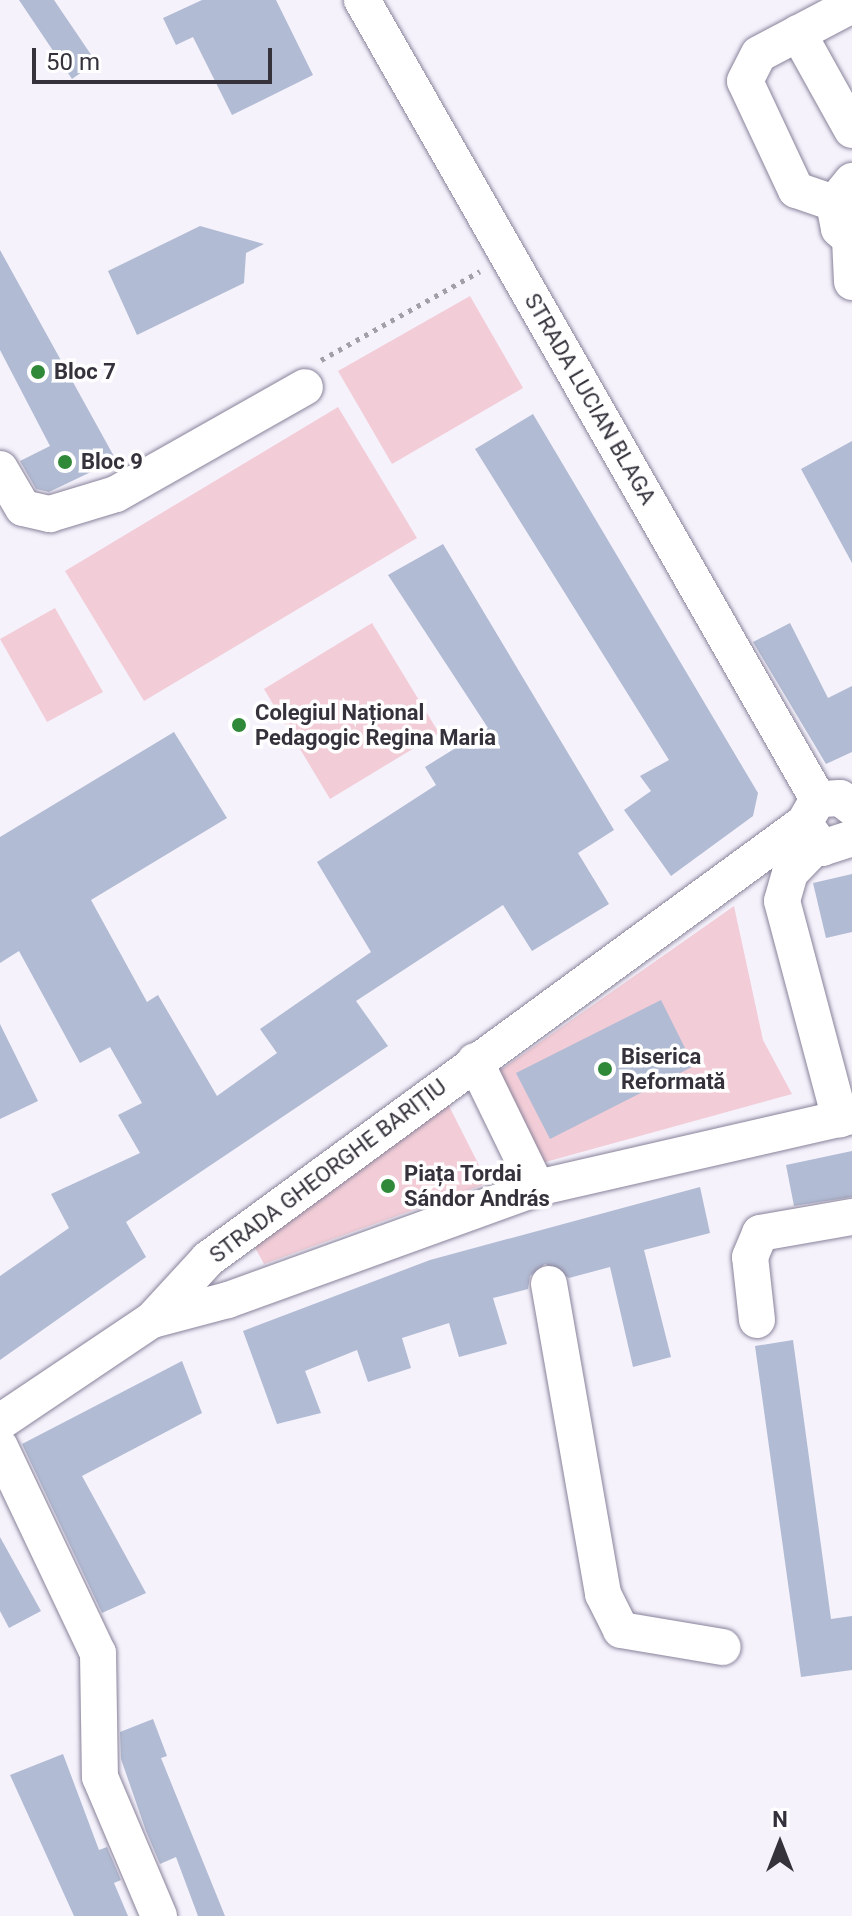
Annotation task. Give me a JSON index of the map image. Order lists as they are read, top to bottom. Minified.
{"streets":{"street":["STRADA LUCIAN BLAGA","STRADA GHEORGHE BARIȚIU"]},"crossings":[["STRADA LUCIAN BLAGA","STRADA GHEORGHE BARIȚIU"]],"places":["Bloc 7","Bloc 9","Colegiul Național Pedagogic Regina Maria","Biserica Reformată","Piața Tordai Sándor András"],"scale_bar":"50 m","north":"top"}
